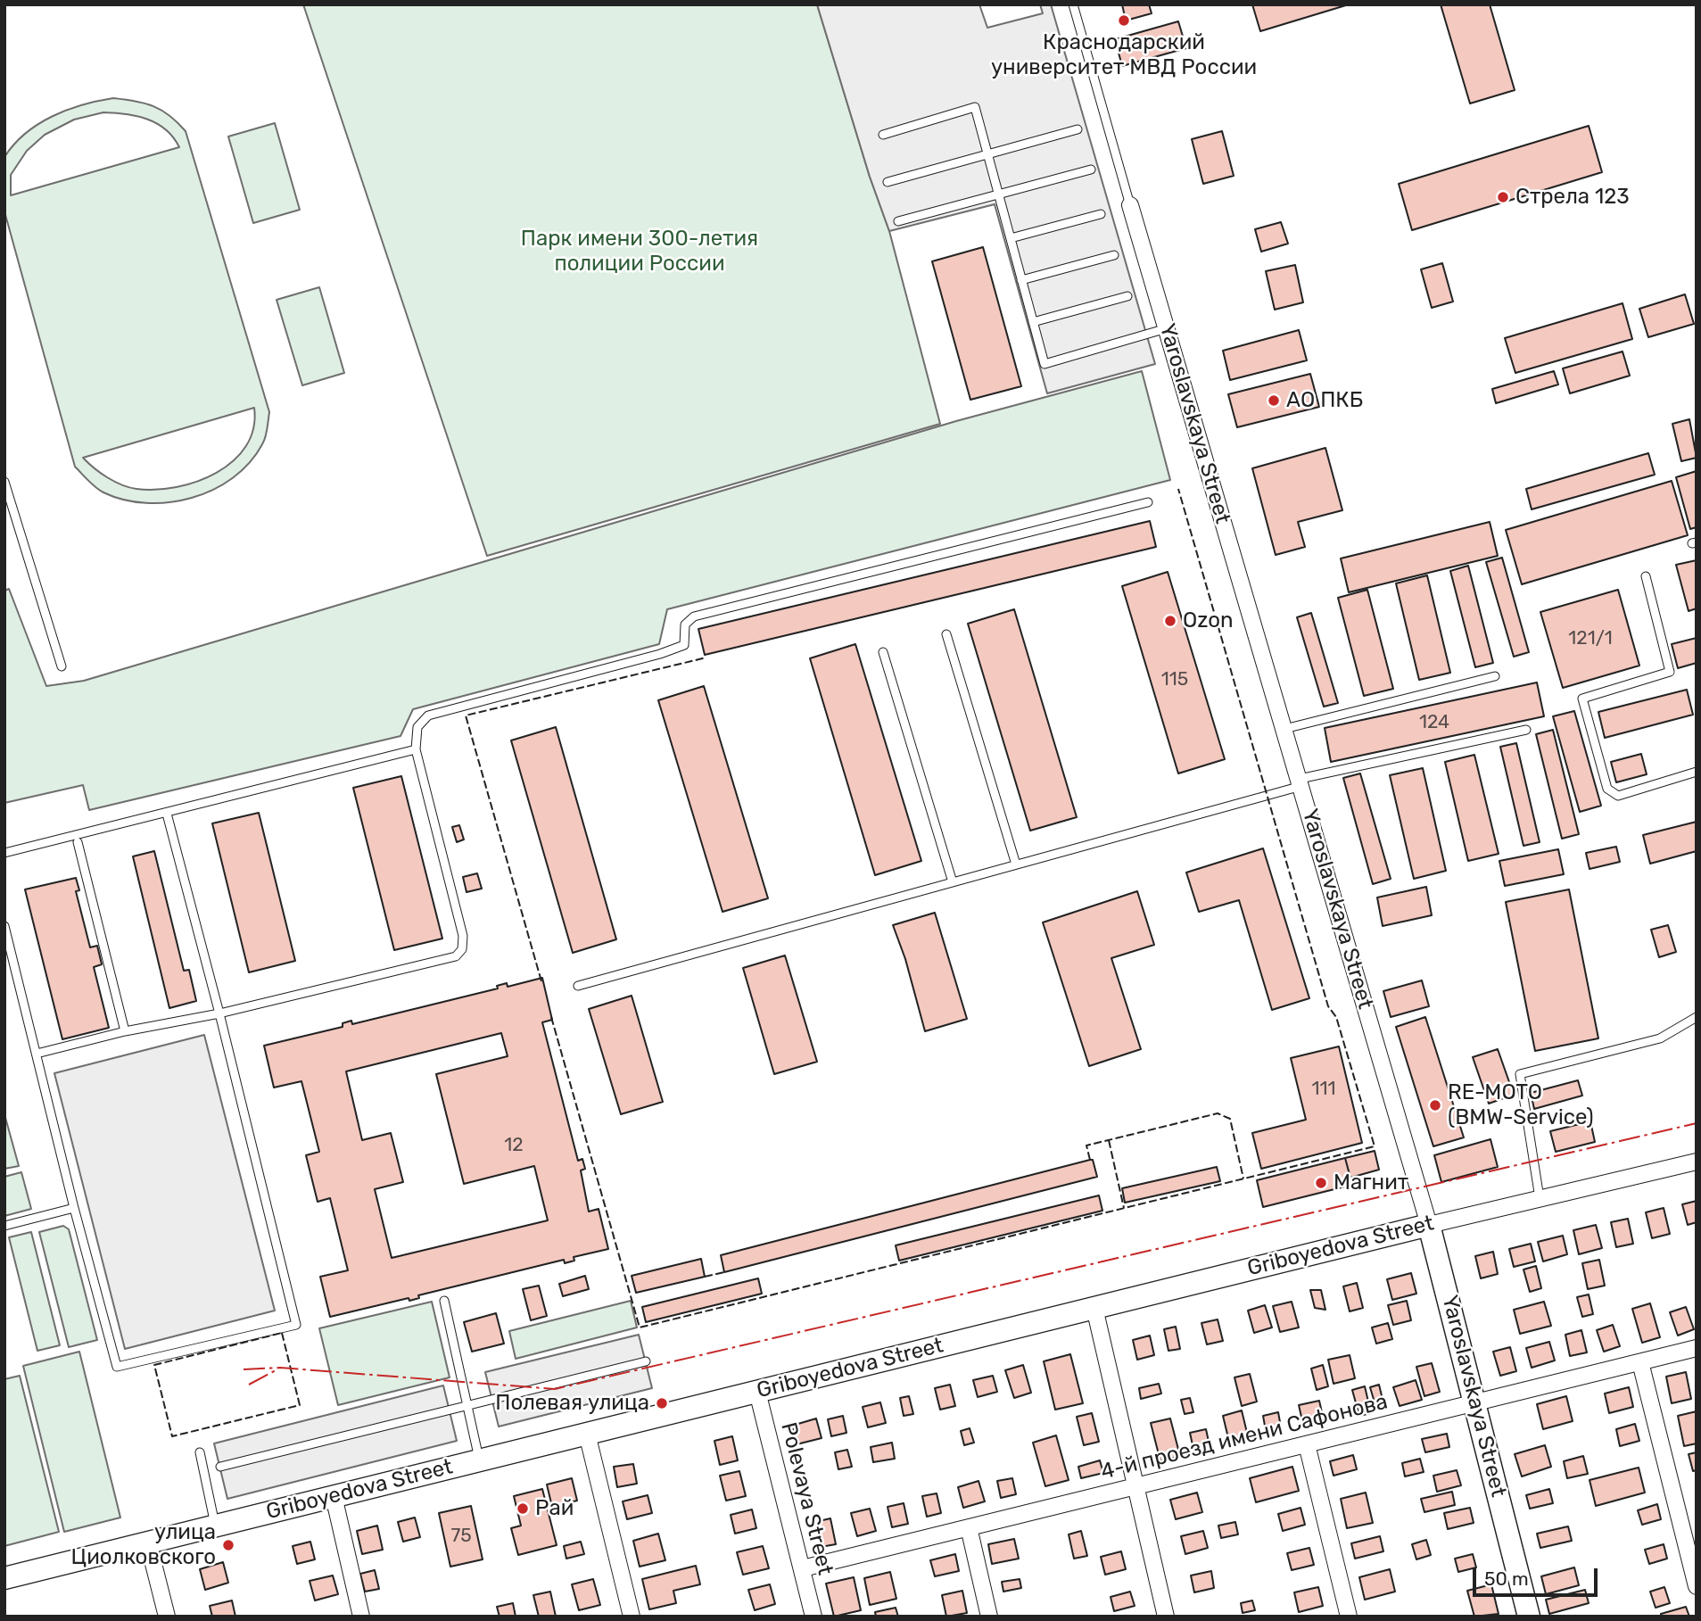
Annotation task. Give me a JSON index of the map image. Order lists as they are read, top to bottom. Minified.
{"streets":{"street":["Yaroslavskaya Street","Griboyedova Street","4-й проезд имени Сафонова","Polevaya Street"]},"crossings":[["Yaroslavskaya Street","Griboyedova Street"],["Yaroslavskaya Street","4-й проезд имени Сафонова"],["Griboyedova Street","Polevaya Street"],["4-й проезд имени Сафонова","Polevaya Street"]],"parks":["Парк имени 300-летия полиции России"],"places":["Краснодарский университет МВД России","Стрела 123","АО ПКБ","Ozon","RE-MOTO (BMW-Service)","Магнит","Полевая улица","Рай","улица Циолковского"],"house_numbers":["121/1","115","124","111","12","75"],"scale_bar":"50 m"}
